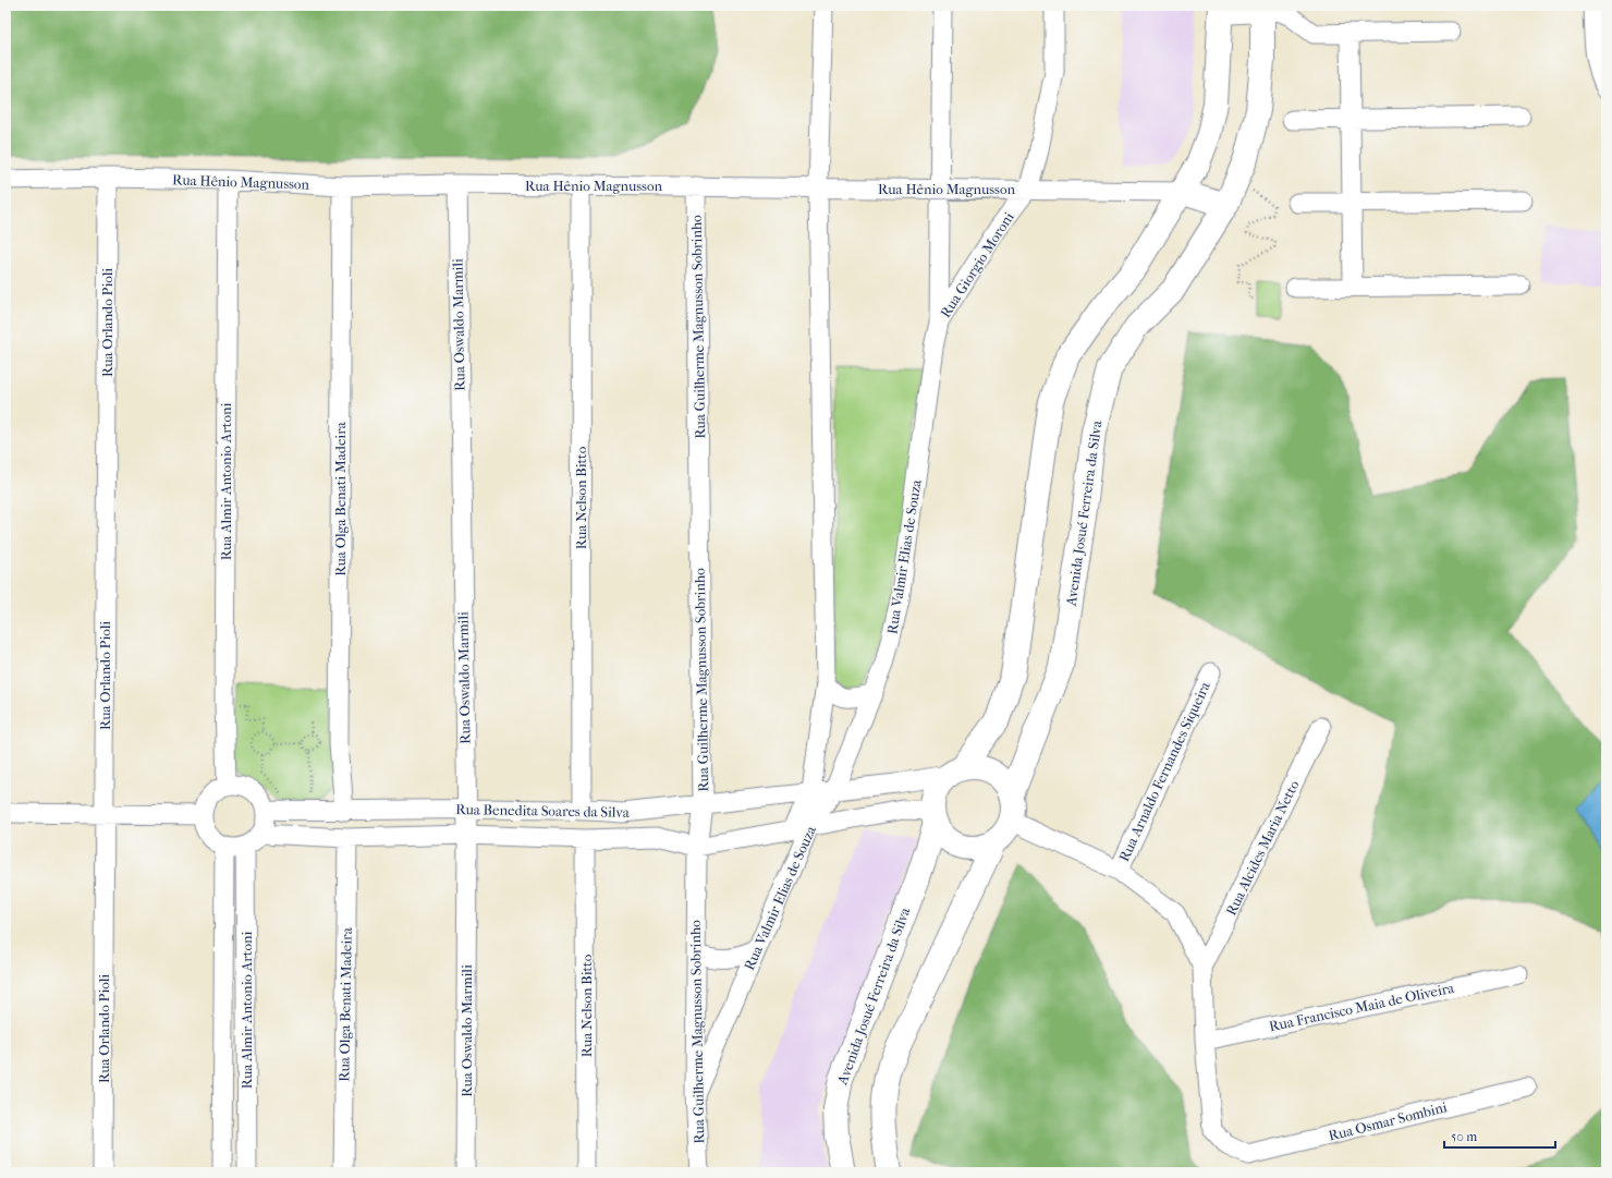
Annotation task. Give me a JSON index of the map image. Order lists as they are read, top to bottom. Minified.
{"streets":{"main road":["Avenida Josué Ferreira da Silva"],"street":["Rua Hênio Magnusson","Rua Giorgio Moroni","Rua Orlando Pioli","Rua Oswaldo Marmili","Rua Guilherme Magnusson Sobrinho","Rua Almir Antonio Artoni","Rua Nelson Bitto","Rua Olga Benati Madeira","Rua Valmir Elias de Souza","Rua Arnaldo Fernandes Siqueira","Rua Benedita Soares da Silva","Rua Alcides Maria Netto","Rua Francisco Maia de Oliveira","Rua Osmar Sombini"]},"crossings":[["Rua Hênio Magnusson","Rua Giorgio Moroni"],["Rua Hênio Magnusson","Rua Orlando Pioli"],["Rua Hênio Magnusson","Rua Oswaldo Marmili"],["Rua Hênio Magnusson","Rua Guilherme Magnusson Sobrinho"],["Rua Hênio Magnusson","Rua Almir Antonio Artoni"],["Rua Hênio Magnusson","Rua Nelson Bitto"],["Rua Hênio Magnusson","Rua Olga Benati Madeira"],["Rua Hênio Magnusson","Rua Valmir Elias de Souza"],["Rua Giorgio Moroni","Rua Valmir Elias de Souza"],["Rua Oswaldo Marmili","Rua Benedita Soares da Silva"],["Rua Guilherme Magnusson Sobrinho","Rua Valmir Elias de Souza"],["Rua Guilherme Magnusson Sobrinho","Rua Benedita Soares da Silva"],["Rua Almir Antonio Artoni","Rua Benedita Soares da Silva"],["Rua Nelson Bitto","Rua Benedita Soares da Silva"],["Rua Olga Benati Madeira","Rua Benedita Soares da Silva"],["Avenida Josué Ferreira da Silva","Rua Benedita Soares da Silva"],["Rua Valmir Elias de Souza","Rua Benedita Soares da Silva"],["Rua Francisco Maia de Oliveira","Rua Osmar Sombini"]],"scale_bar":"50 m"}
